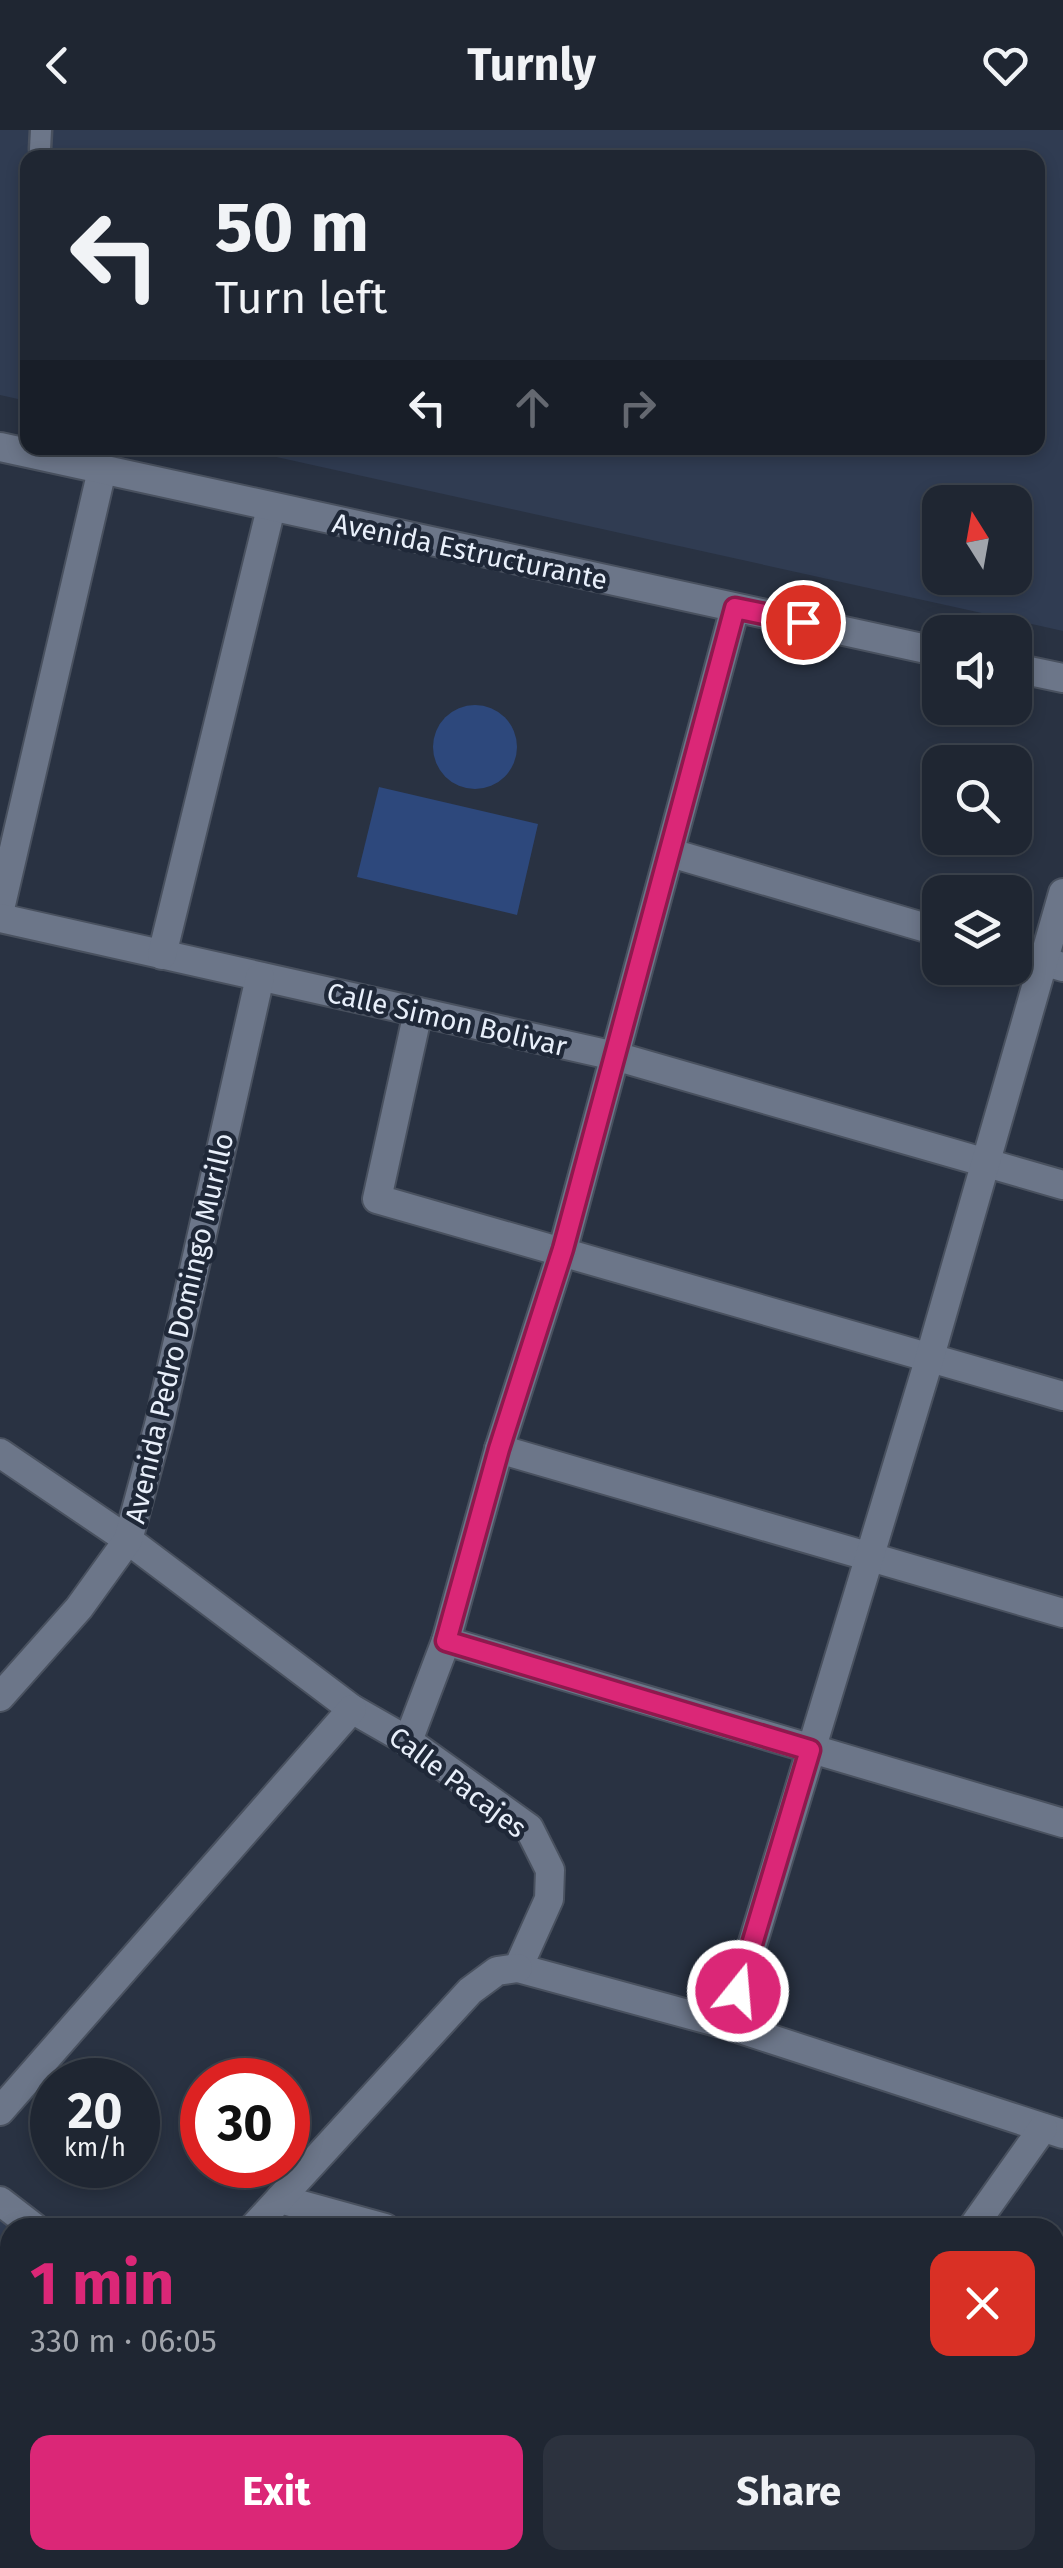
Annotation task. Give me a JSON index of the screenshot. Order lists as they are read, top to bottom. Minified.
{"streets":{"street":["Avenida Estructurante","Calle Simon Bolivar","Avenida Pedro Domingo Murillo","Calle Pacajes"]},"crossings":[["Calle Simon Bolivar","Avenida Pedro Domingo Murillo"],["Avenida Pedro Domingo Murillo","Calle Pacajes"]],"north":"top","page":{"header":"Turnly","turn":["50 m","Turn left"],"speed":"20 km/h","limit":"30","heading":["1 min","330 m · 06:05"],"buttons":["Exit","Share"]}}
